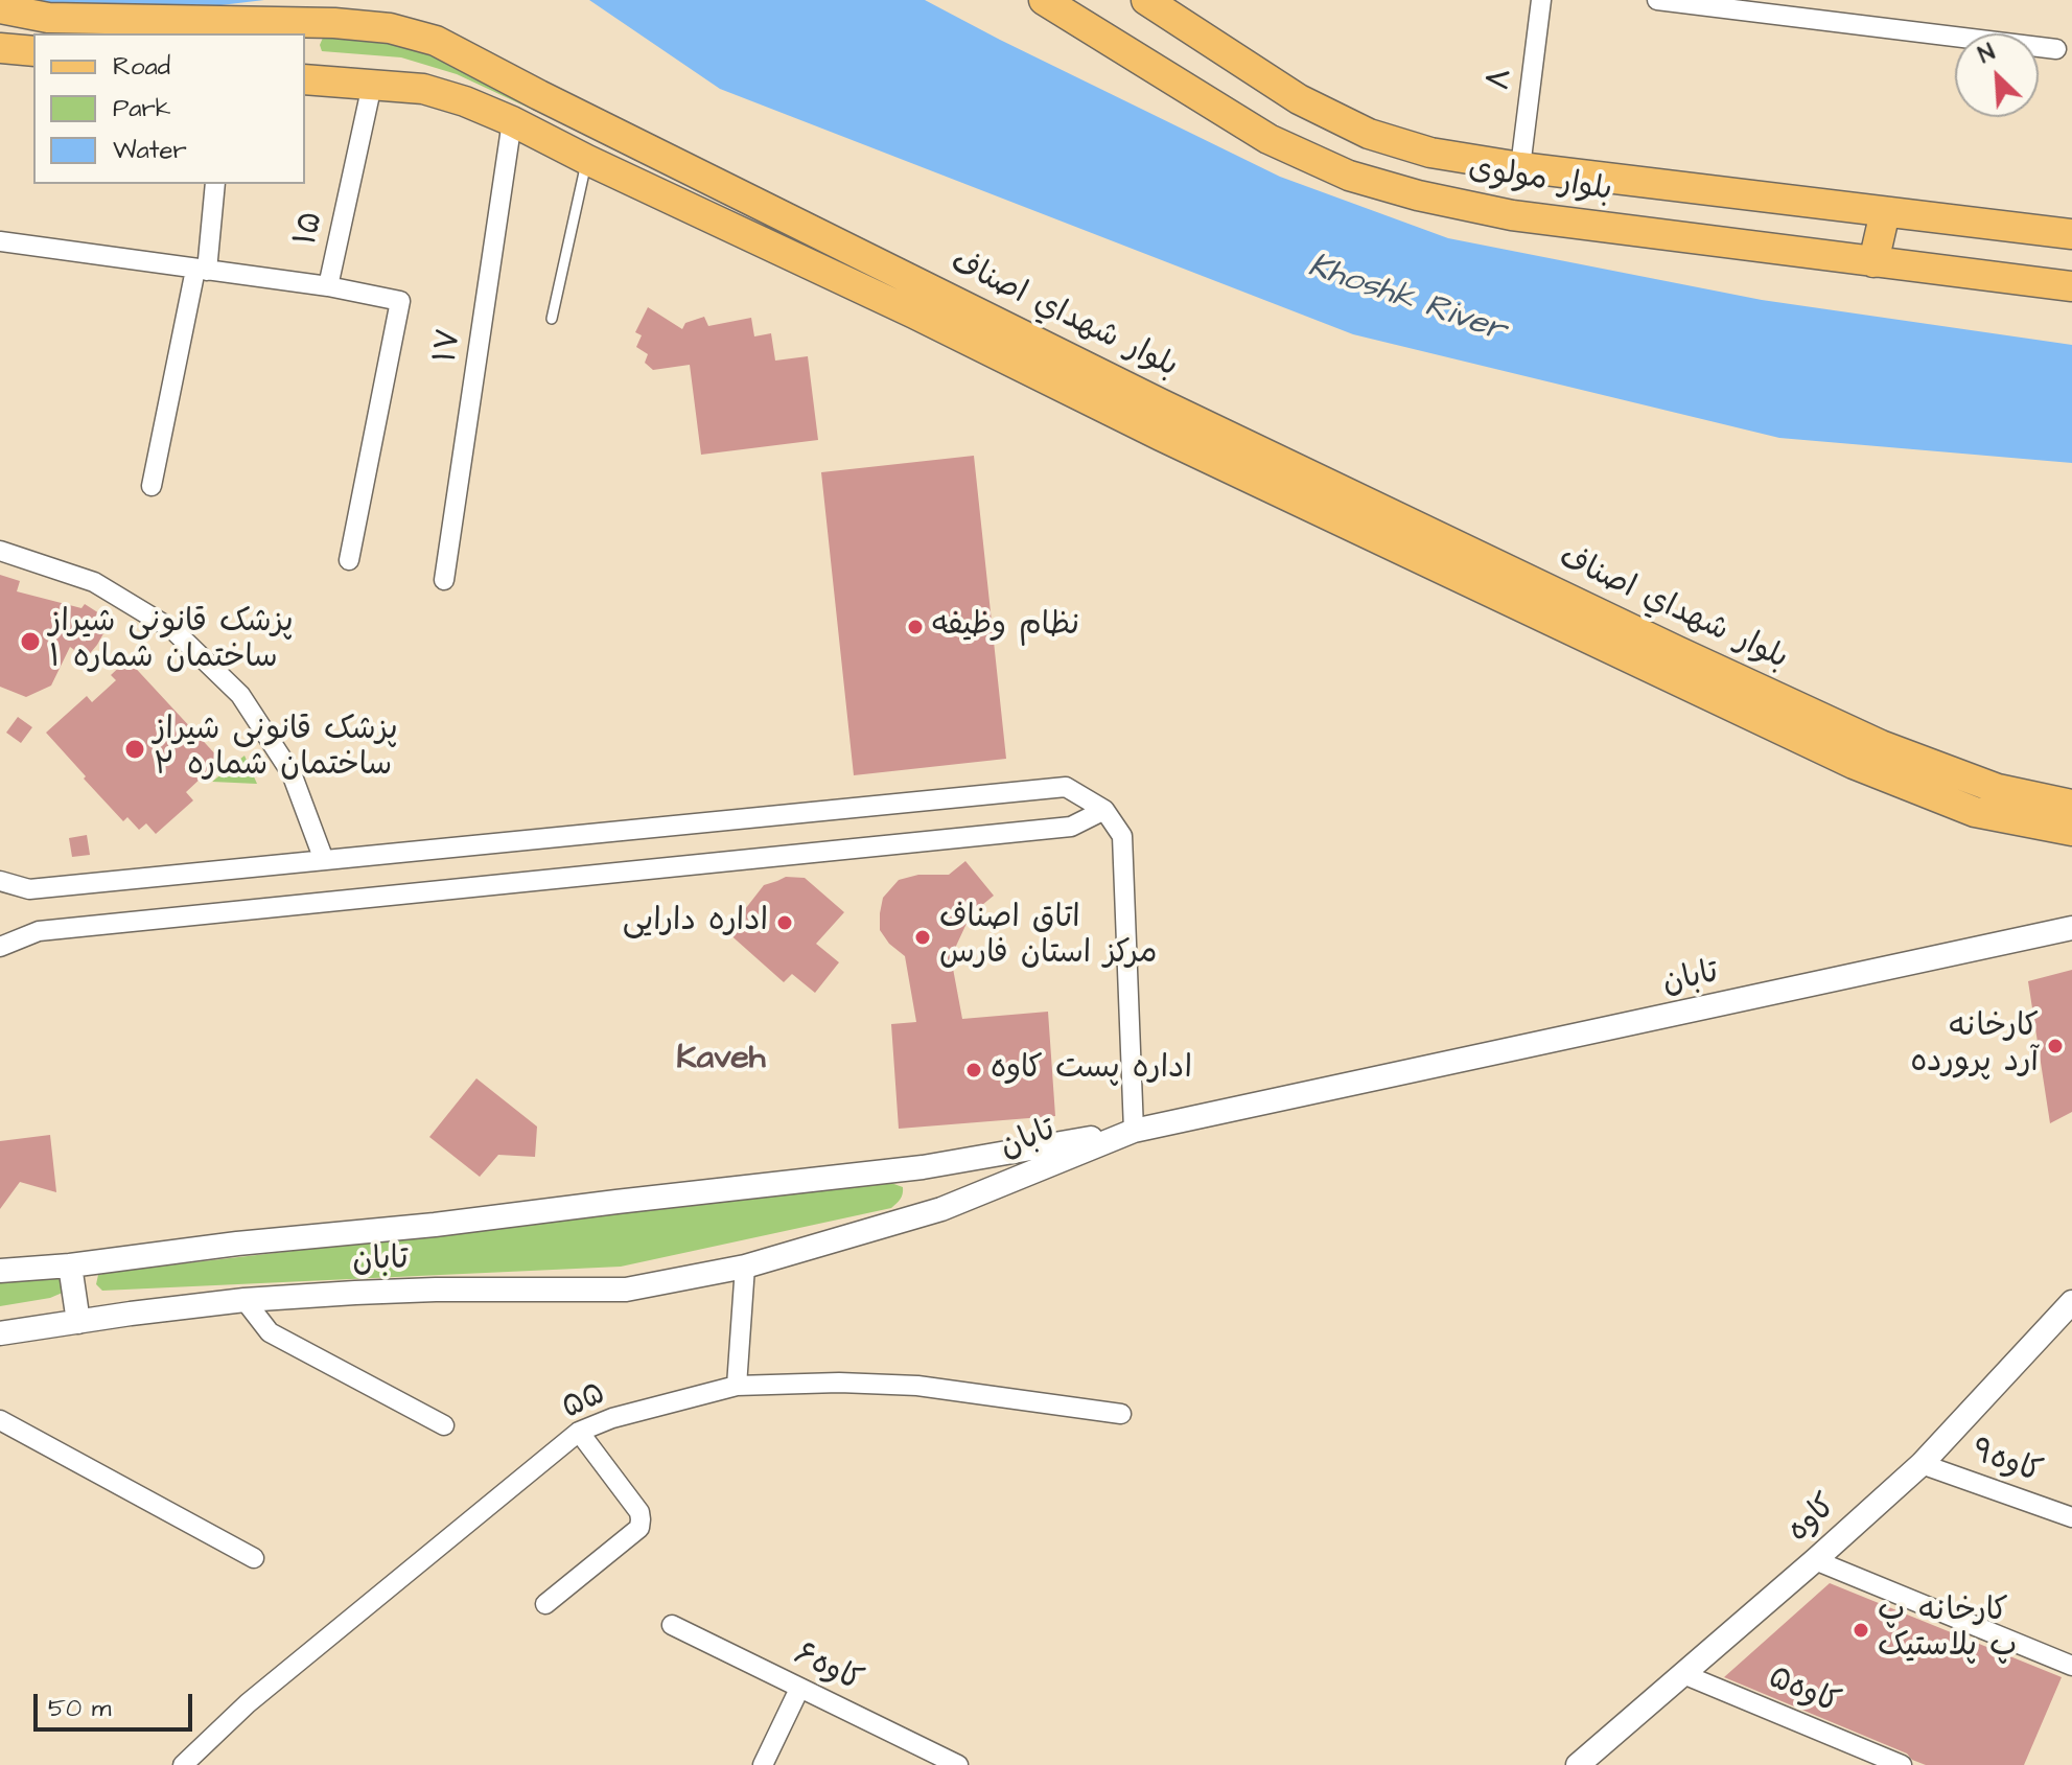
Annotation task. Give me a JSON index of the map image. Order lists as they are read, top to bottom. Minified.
{"streets":{"main road":["بلوار مولوی","بلوار شهداي اصناف"],"street":["۸","۱۵","۱۷","تابان","۵۵","کاوه۹","کاوه","کاوه۶","کاوه۵"]},"crossings":[["۸","بلوار مولوی"],["۱۵","بلوار شهداي اصناف"],["بلوار شهداي اصناف","۱۷"],["کاوه۹","کاوه"],["کاوه","کاوه۵"]],"districts":["Kaveh"],"water":["Khoshk River"],"places":["نظام وظیفه","پزشک قانونی شیراز ساختمان شماره ۱","پزشک قانونی شیراز ساختمان شماره ٣","اداره دارایی","اتاق اصناف مرکز استان فارس","کارخانه آرد پرورده","اداره پست کاوه","کارخانه پ پ پلاستیک"],"legend":["Road","Park","Water"],"scale_bar":"50 m","north":"top left"}
